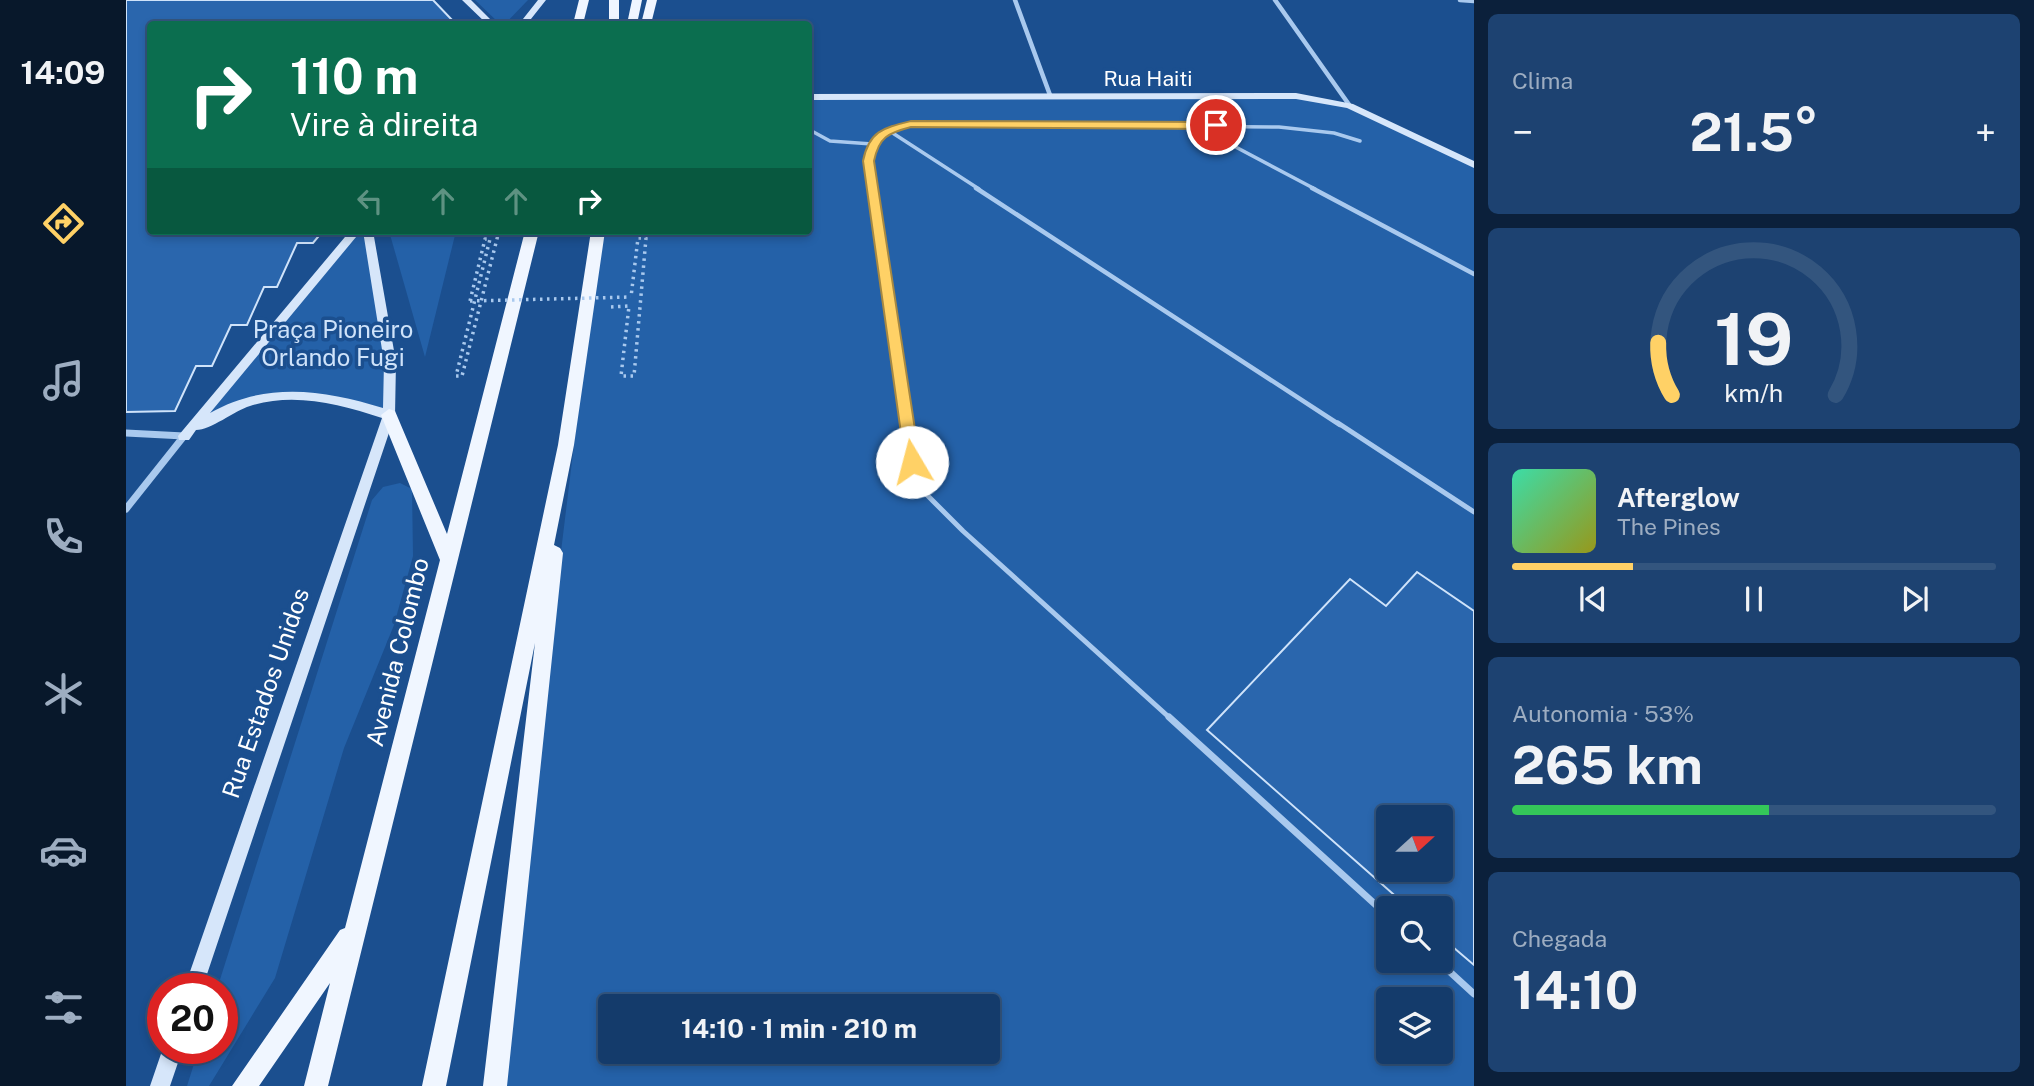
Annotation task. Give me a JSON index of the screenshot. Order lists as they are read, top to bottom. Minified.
{"streets":{"main road":["Avenida Colombo"],"street":["Rua Haiti","Rua Estados Unidos"]},"parks":["Praça Pioneiro Orlando Fugi"],"north":"right","page":{"tabs":"14:09","tile":["Clima",["Autonomia · 53%","265 km"],["Chegada","14:10"]],"turn":["110 m","Vire à direita"],"heat":["−","21.5°","+"],"song":["Afterglow","The Pines"],"limit":"20","trip":"14:10 · 1 min · 210 m","gauge":["19","km/h"]}}
